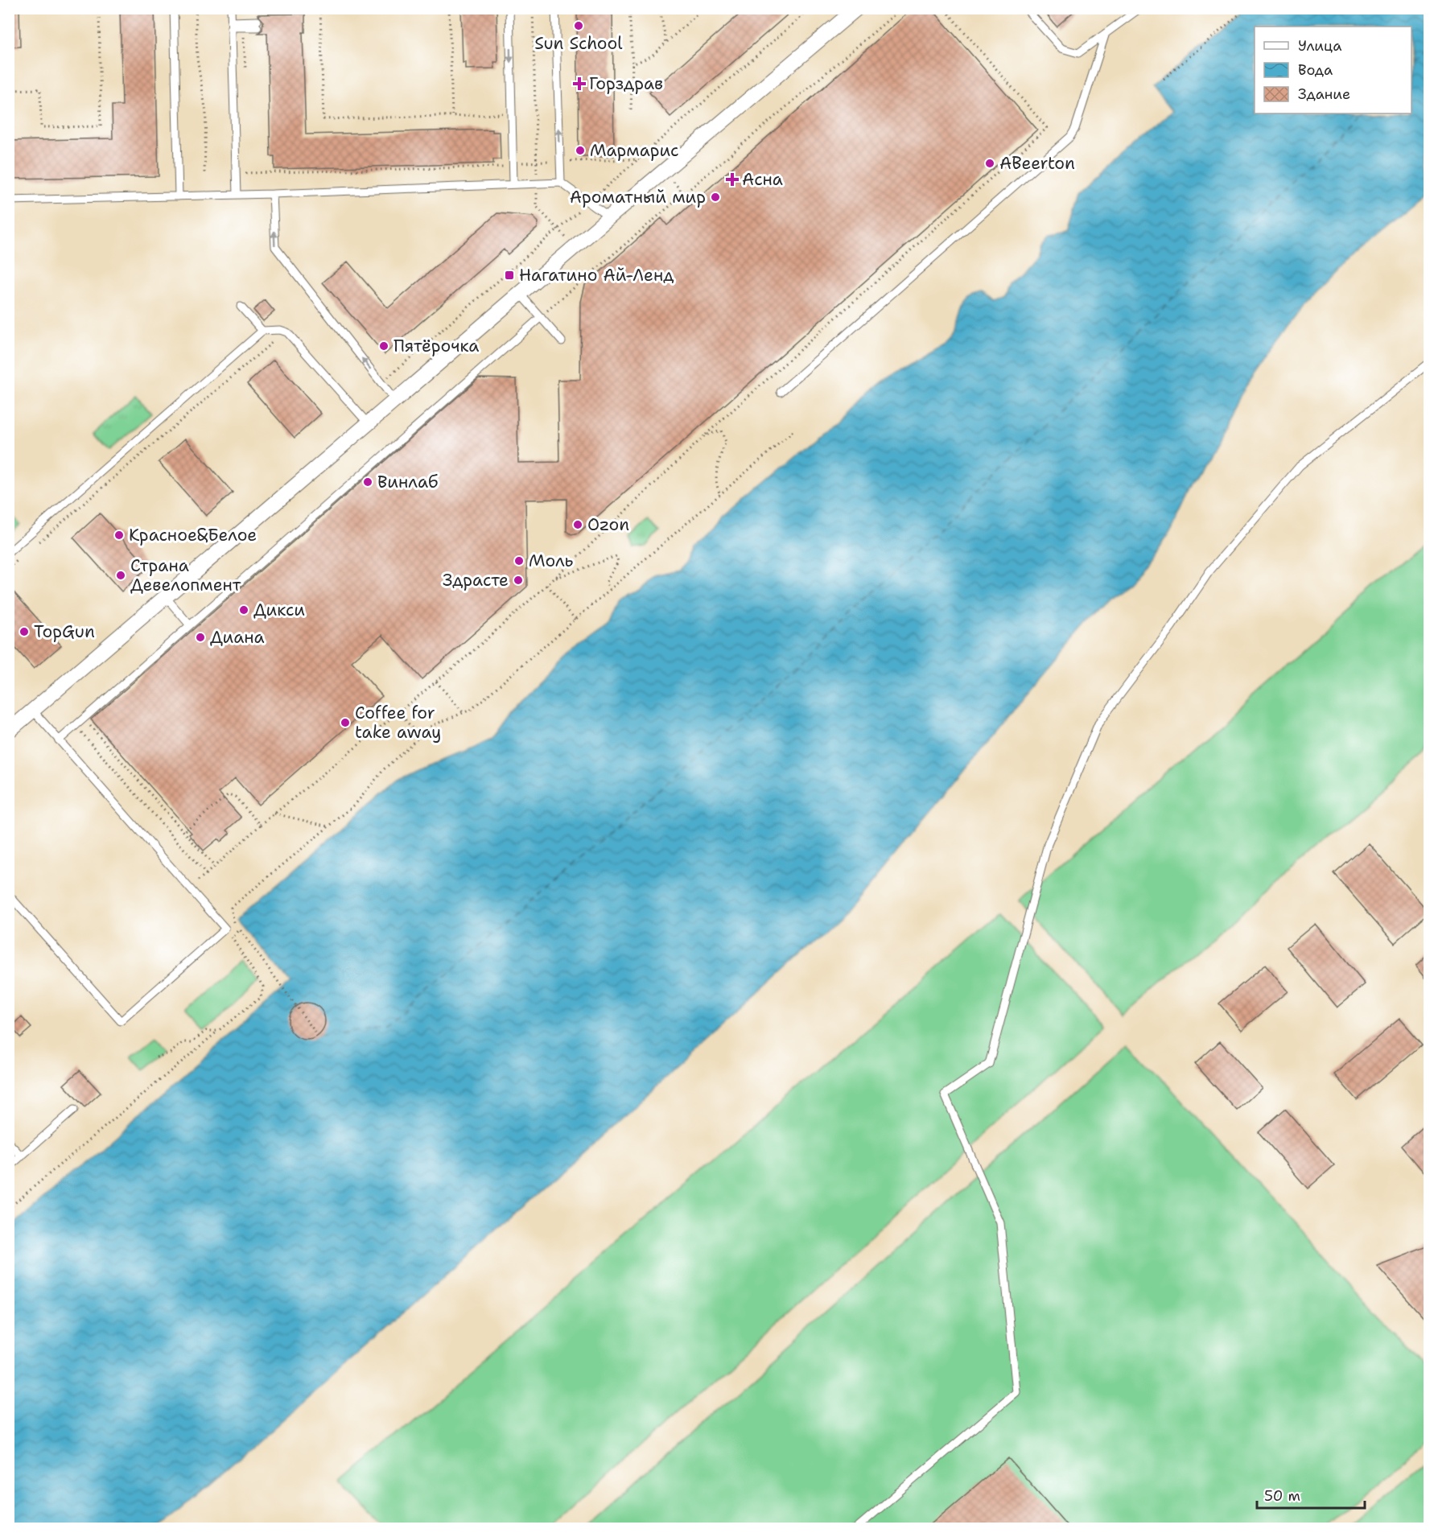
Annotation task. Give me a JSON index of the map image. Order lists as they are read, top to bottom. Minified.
{"places":{"other":["Sun School","Мармарис","ABeerton","Ароматный мир","Пятёрочка","Винлаб","Ozon","Красное&Белое","Моль","Страна Девелопмент","Здрасте","Дикси","TopGun","Диана","Coffee for take away"],"health":["Горздрав","Асна"],"transit":["Нагатино Ай-Ленд"]},"legend":["Улица","Вода","Здание"],"scale_bar":"50 m"}
